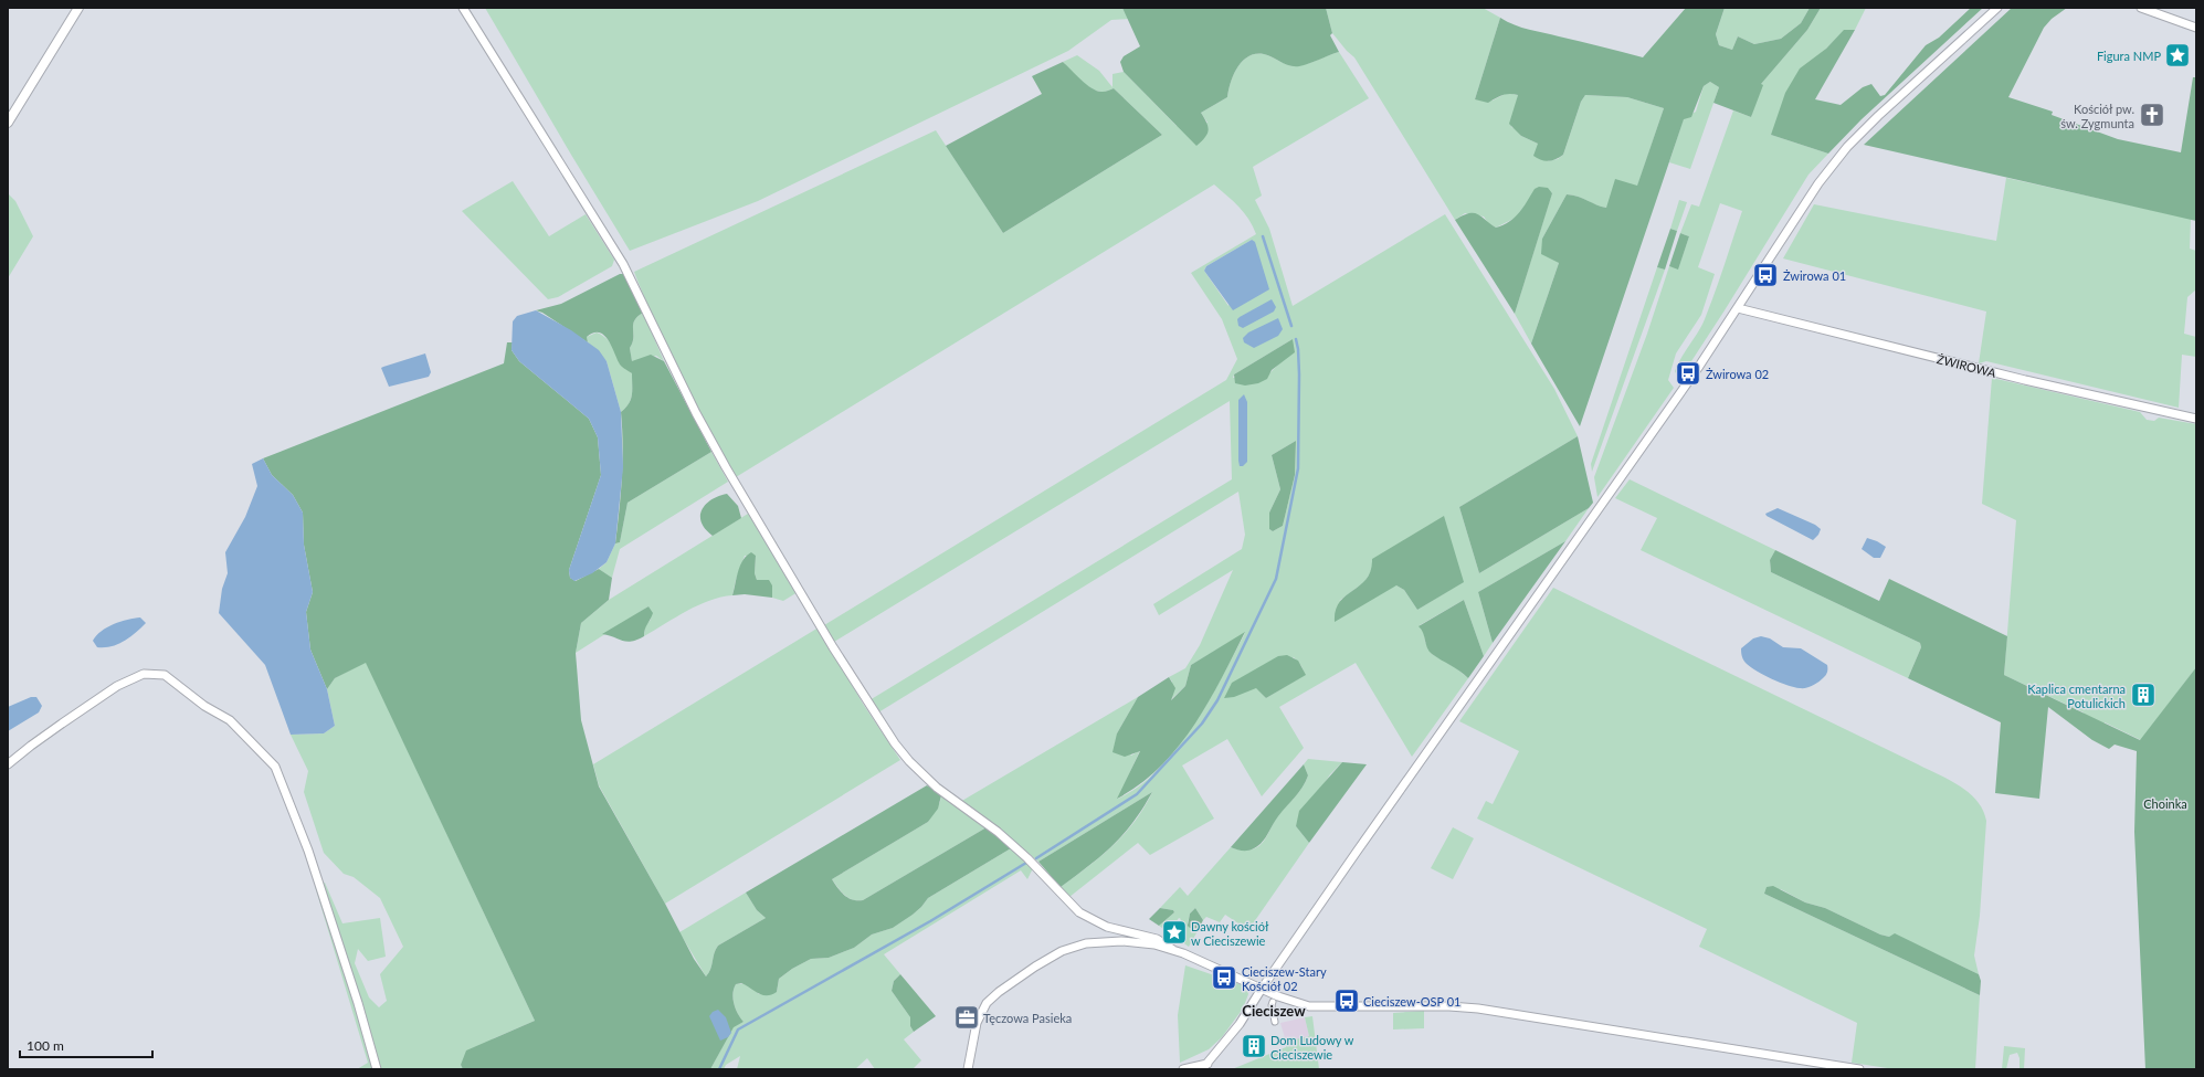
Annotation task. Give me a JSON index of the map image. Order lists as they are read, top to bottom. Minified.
{"streets":{"street":["ŻWIROWA"]},"districts":["Cieciszew"],"parks":["Choinka"],"places":{"place":["Figura NMP","Dawny kościół w Cieciszewie"],"church":["Kościół pw. św. Zygmunta"],"bus stop":["Żwirowa 01","Żwirowa 02","Cieciszew-Stary Kościół 02","Cieciszew-OSP 01"],"building":["Kaplica cmentarna Potulickich","Dom Ludowy w Cieciszewie"],"office":["Tęczowa Pasieka"]},"scale_bar":"100 m"}
